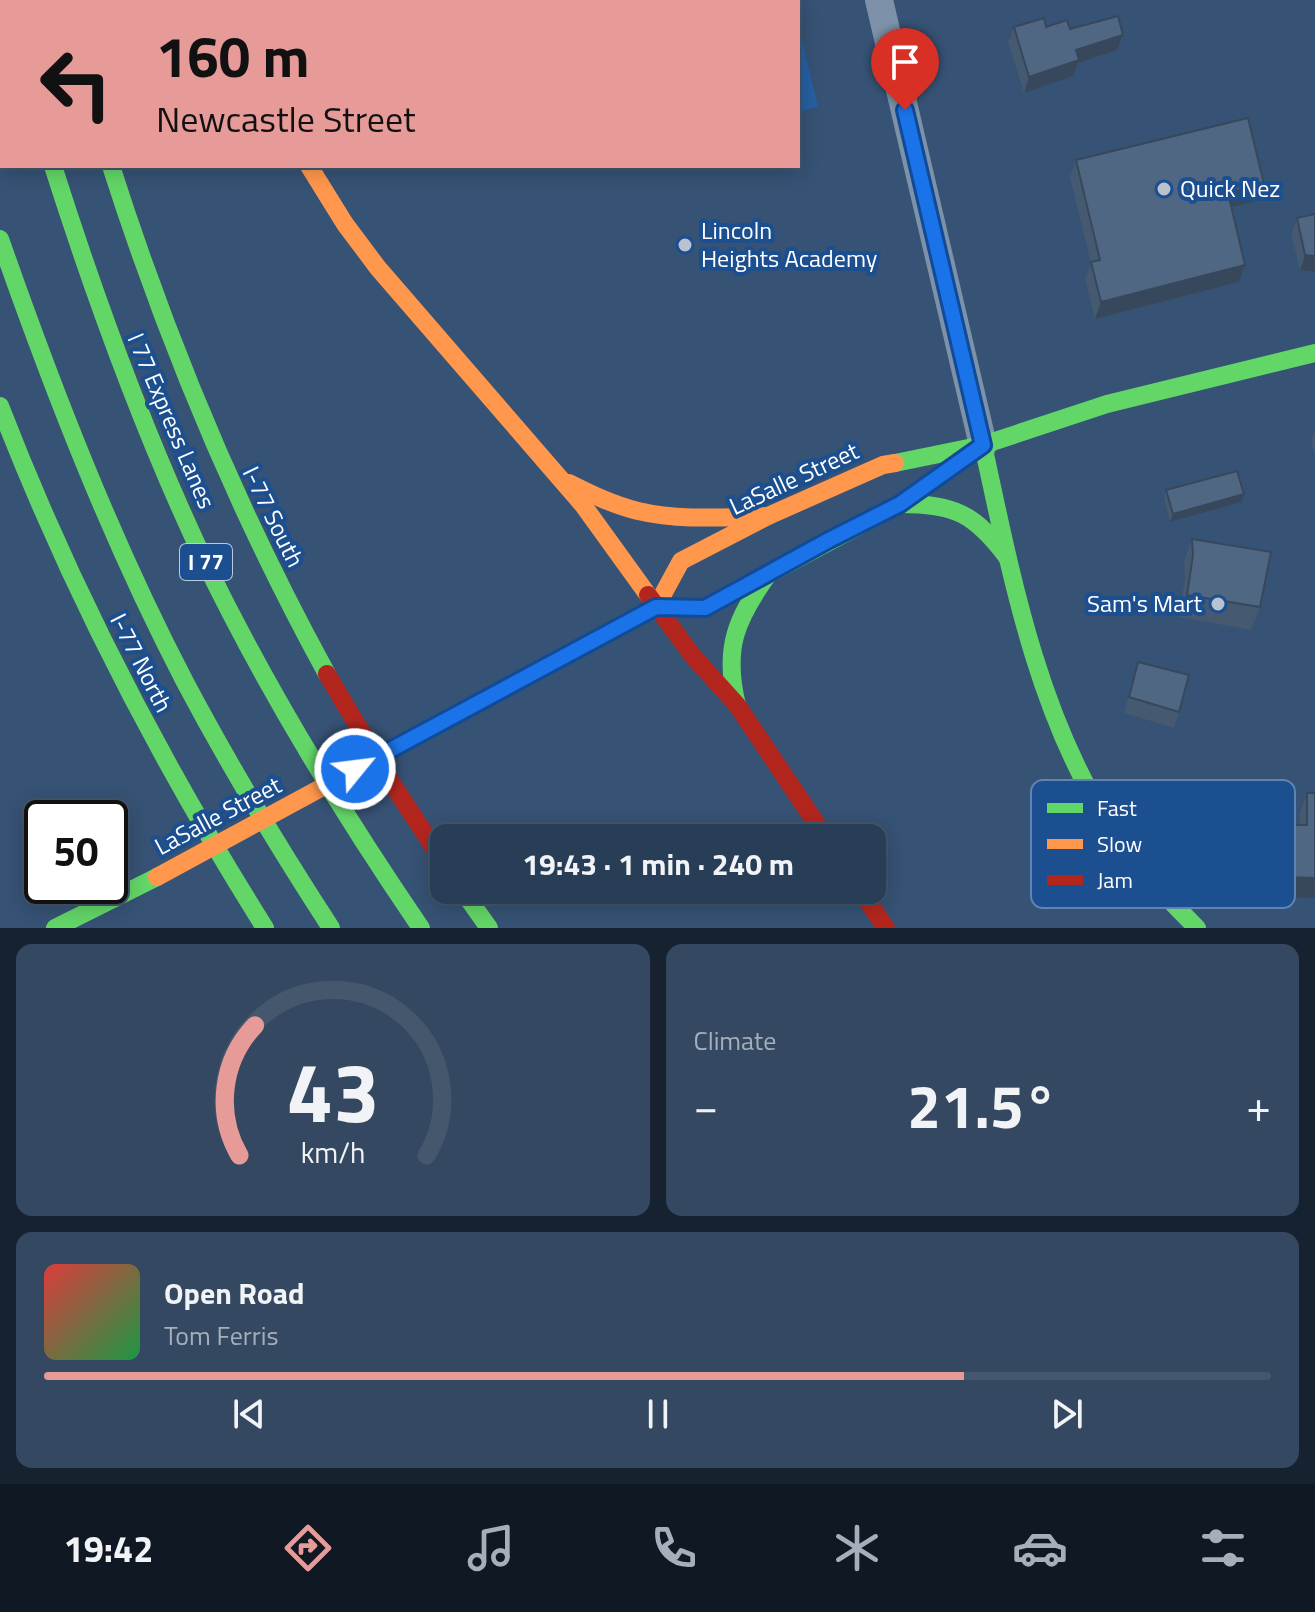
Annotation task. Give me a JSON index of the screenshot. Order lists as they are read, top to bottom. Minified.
{"streets":{"main road":["I 77 Express Lanes","LaSalle Street","I-77 South","I 77","I-77 North"]},"places":["Quick Nez","Lincoln Heights Academy","Sam's Mart"],"legend":["Fast","Slow","Jam"],"page":{"turn":["160 m","Newcastle Street"],"limit":"50","trip":"19:43 · 1 min · 240 m","tile":"Climate","heat":["−","21.5°","+"],"song":["Open Road","Tom Ferris"],"tabs":"19:42","gauge":["43","km/h"]}}
